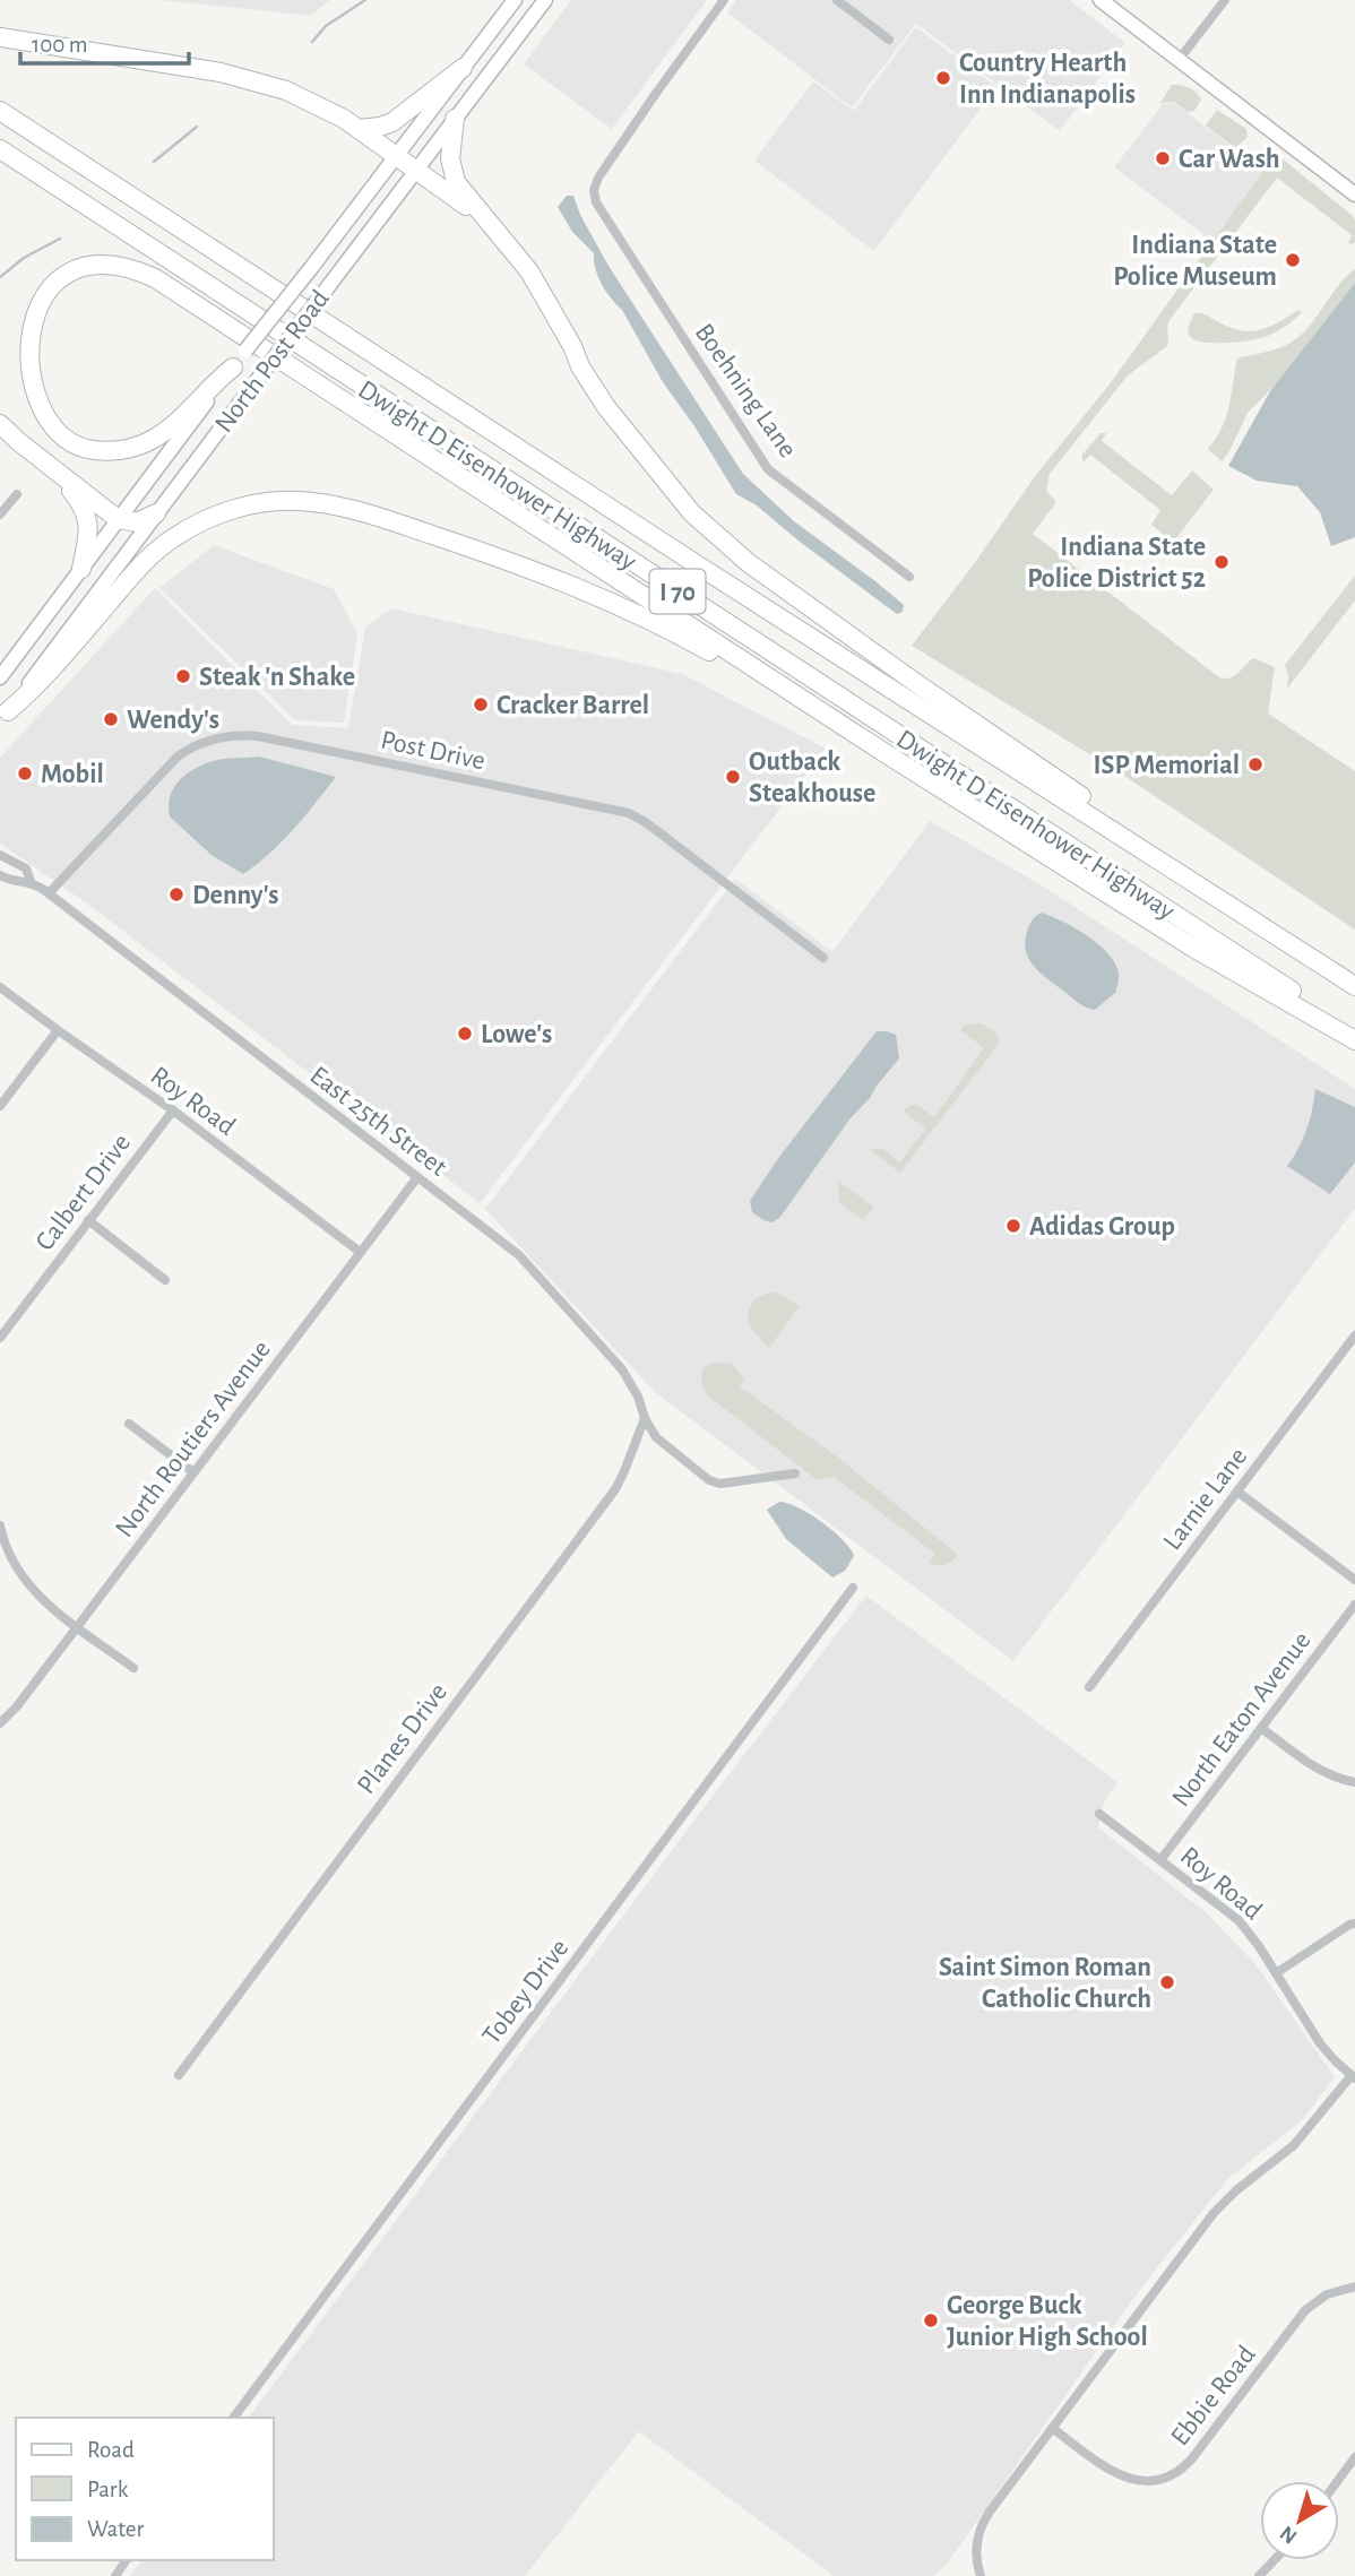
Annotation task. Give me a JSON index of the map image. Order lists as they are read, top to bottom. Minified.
{"streets":{"highway":["Dwight D Eisenhower Highway","I 70"],"main road":["North Post Road"],"street":["Boehning Lane","Post Drive","Roy Road","East 25th Street","Calbert Drive","North Routiers Avenue","Larnie Lane","North Eaton Avenue","Planes Drive","Tobey Drive","Ebbie Road"]},"crossings":[["Post Drive","East 25th Street"],["Roy Road","Calbert Drive"],["Roy Road","North Routiers Avenue"],["Roy Road","North Eaton Avenue"],["East 25th Street","North Routiers Avenue"],["East 25th Street","Planes Drive"]],"places":["Country Hearth Inn Indianapolis","Car Wash","Indiana State Police Museum","Indiana State Police District 52","Steak 'n Shake","Cracker Barrel","Wendy's","ISP Memorial","Mobil","Outback Steakhouse","Denny's","Lowe's","Adidas Group","Saint Simon Roman Catholic Church","George Buck Junior High School"],"legend":["Road","Park","Water"],"scale_bar":"100 m","north":"bottom left"}
